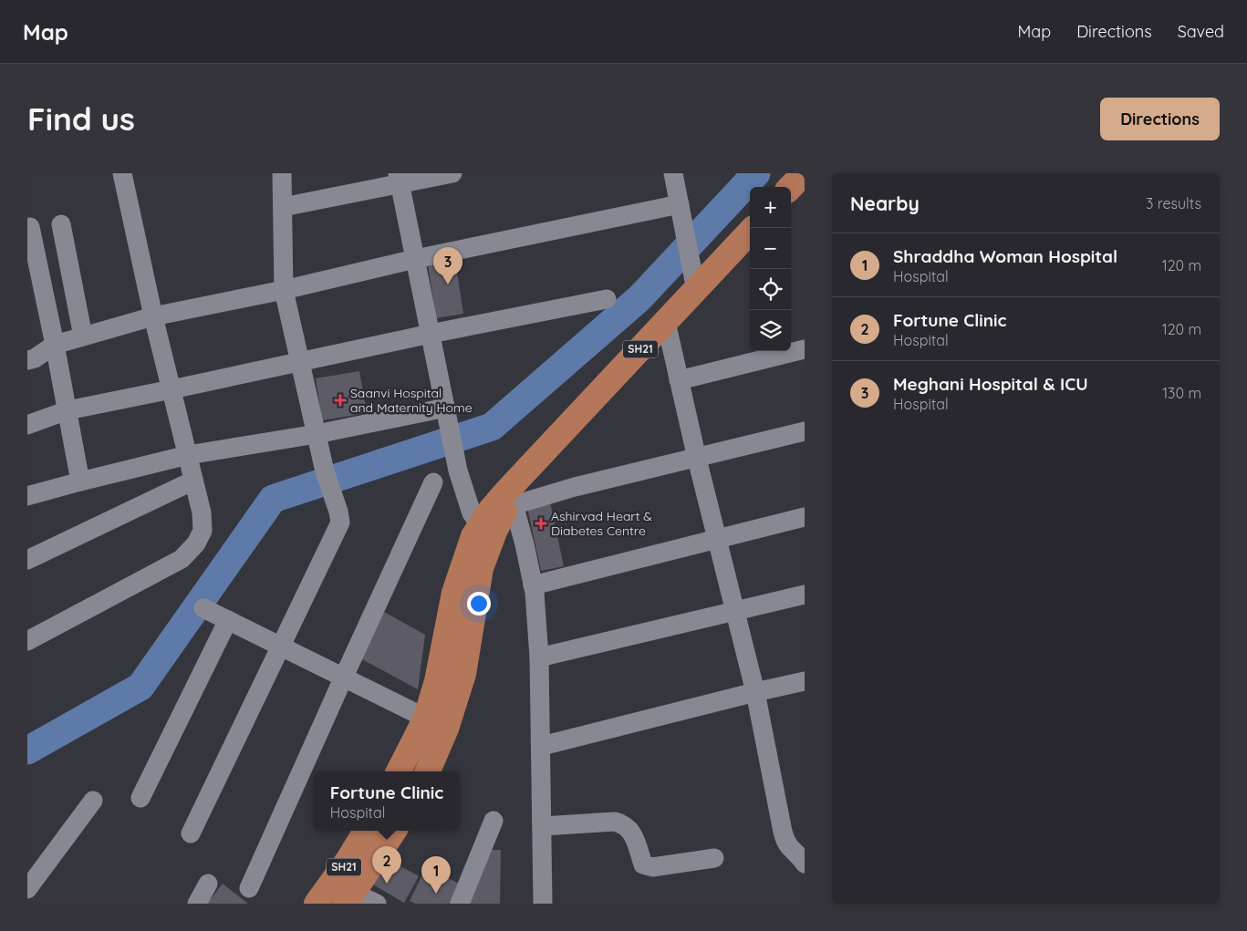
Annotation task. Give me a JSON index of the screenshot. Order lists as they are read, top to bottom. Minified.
{"streets":{"main road":["SH21"]},"places":{"health":["Saanvi Hospital and Maternity Home","Ashirvad Heart & Diabetes Centre"]},"page":{"header":"Map","nav":["Map","Directions","Saved"],"buttons":"Directions","title":"Find us","heading":["Nearby","3 results"],"map_buttons":["+","−"],"list":[{"mark":"1","name":"Shraddha Woman Hospital","note":"Hospital","value":"120 m"},{"mark":"2","name":"Fortune Clinic","note":"Hospital","value":"120 m"},{"mark":"3","name":"Meghani Hospital & ICU","note":"Hospital","value":"130 m"}],"pins":["3","2","1"],"popup":["Fortune Clinic","Hospital"]}}
